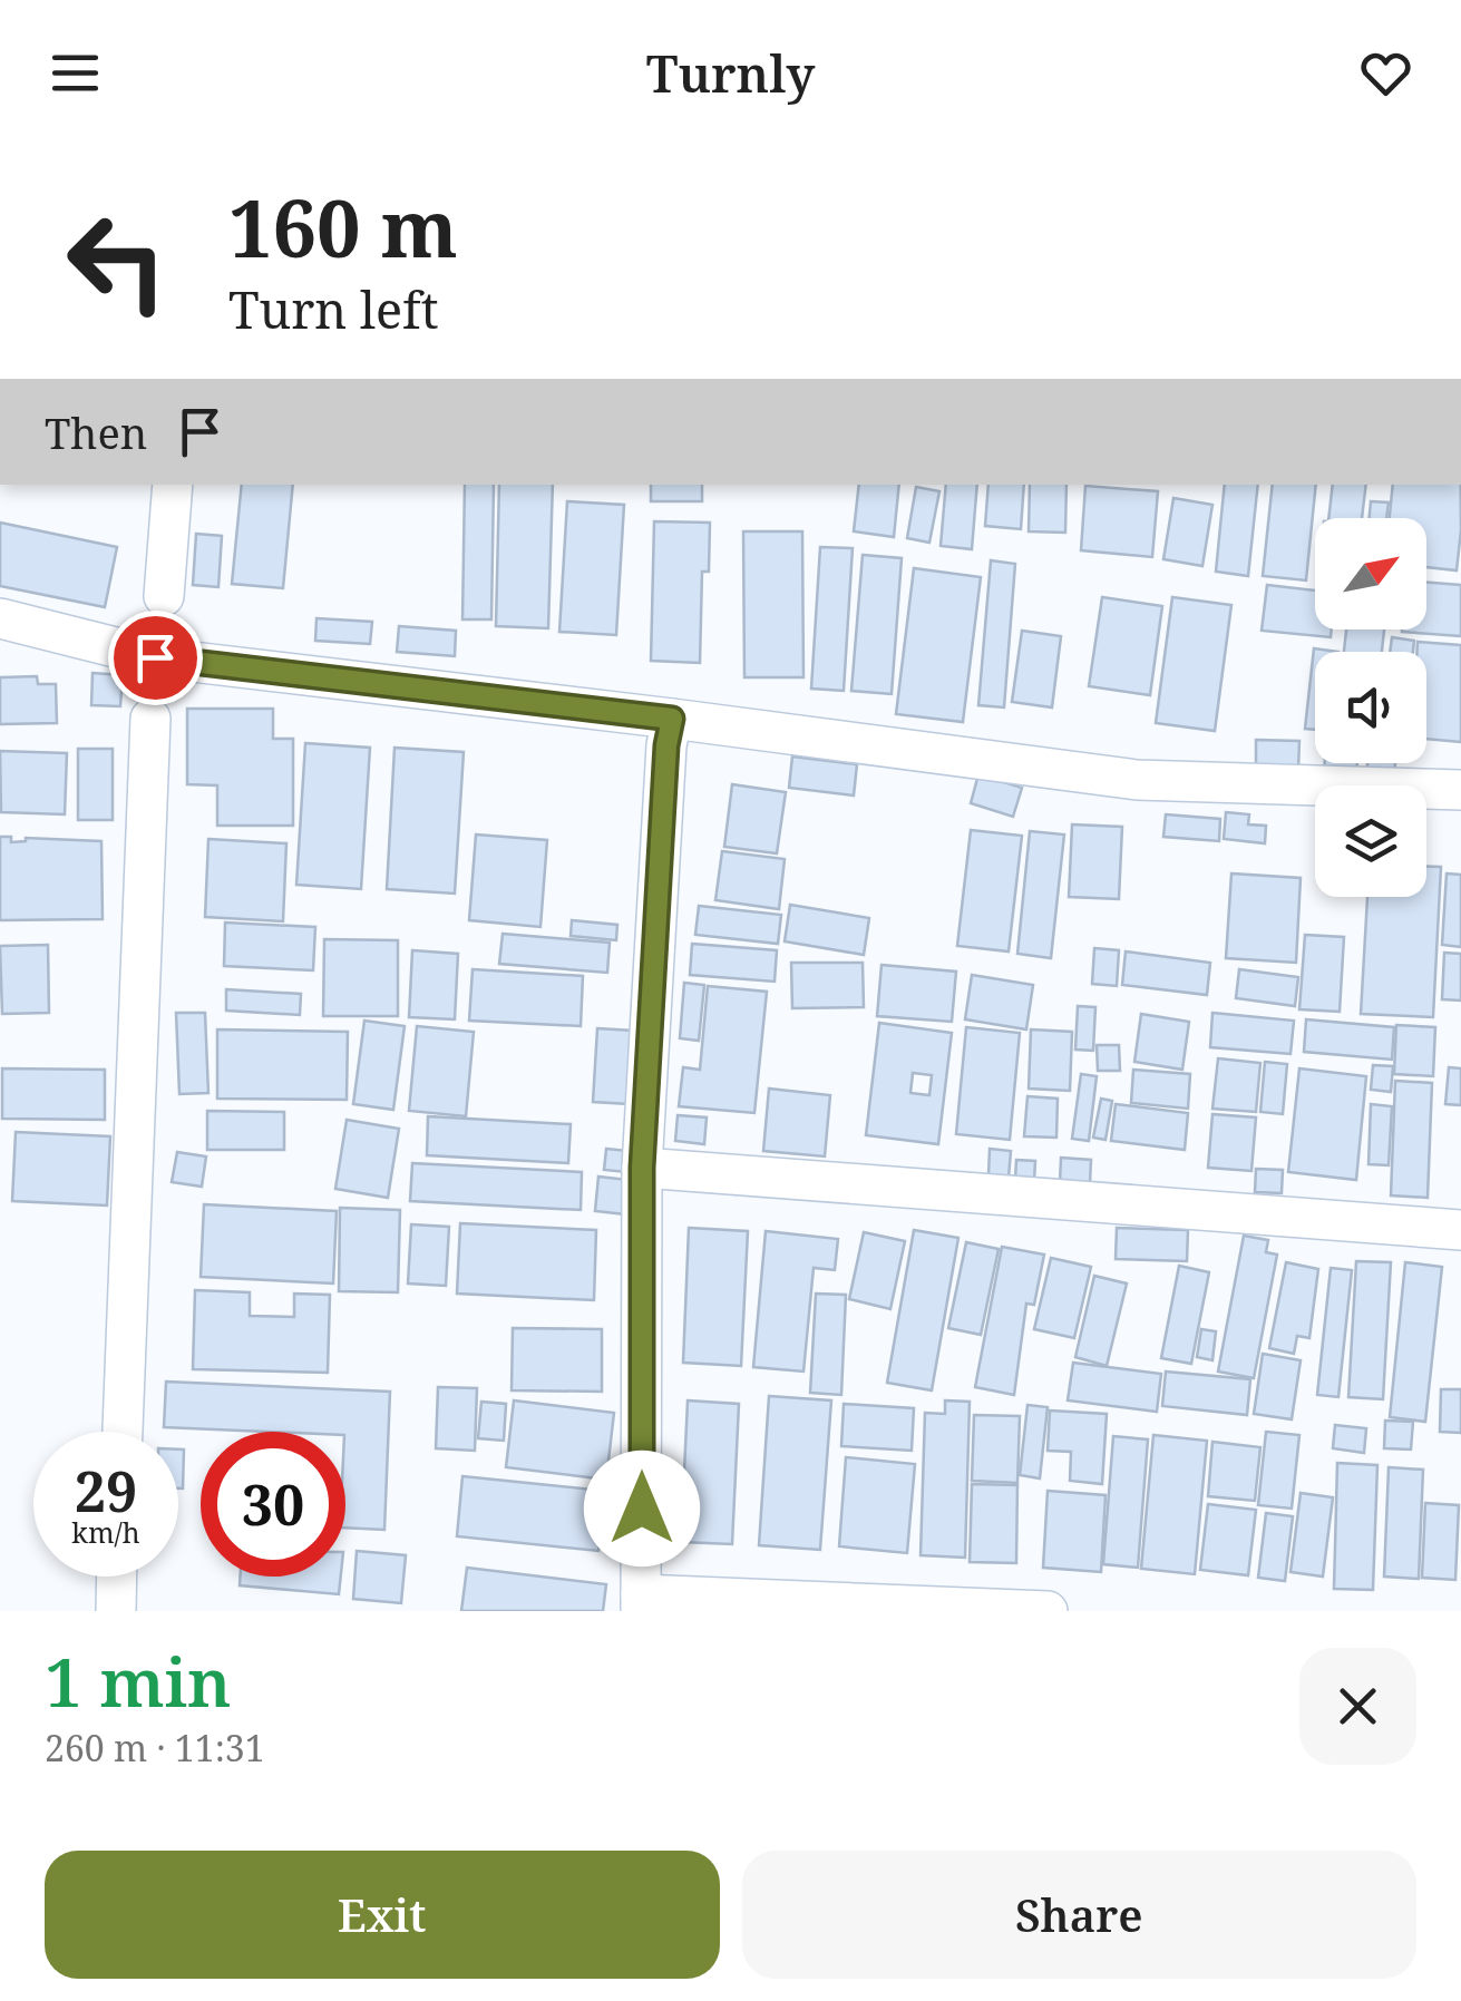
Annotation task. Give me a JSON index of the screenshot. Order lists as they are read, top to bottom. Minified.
{"north":"top right","page":{"header":"Turnly","turn":["160 m","Turn left"],"then":"Then","speed":"29 km/h","limit":"30","heading":["1 min","260 m · 11:31"],"buttons":["Exit","Share"]}}
